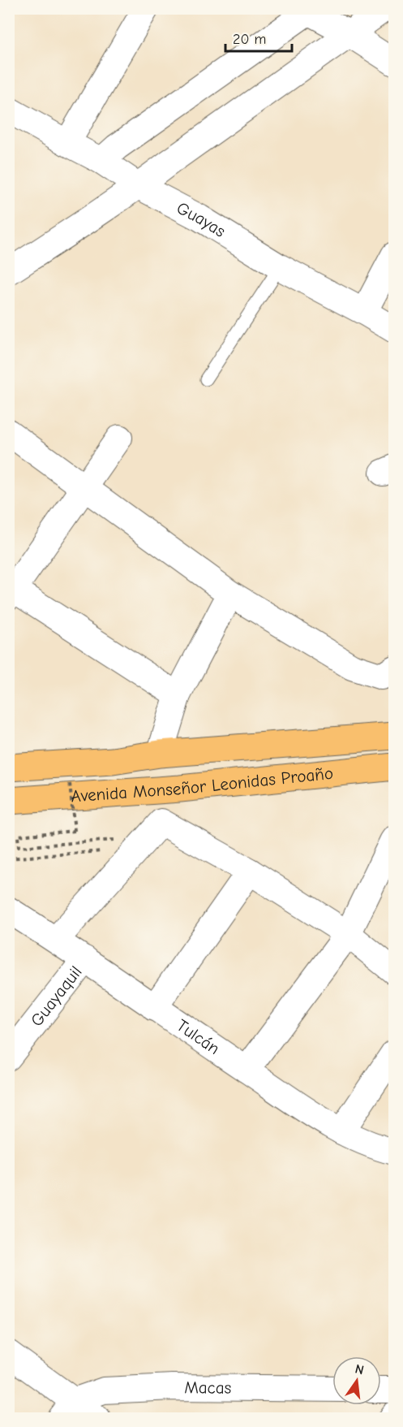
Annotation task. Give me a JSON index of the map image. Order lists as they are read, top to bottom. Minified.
{"streets":{"main road":["Avenida Monseñor Leonidas Proaño"],"street":["Guayas","Guayaquil","Tulcán","Macas"]},"crossings":[["Guayaquil","Tulcán"]],"scale_bar":"20 m","north":"top"}
